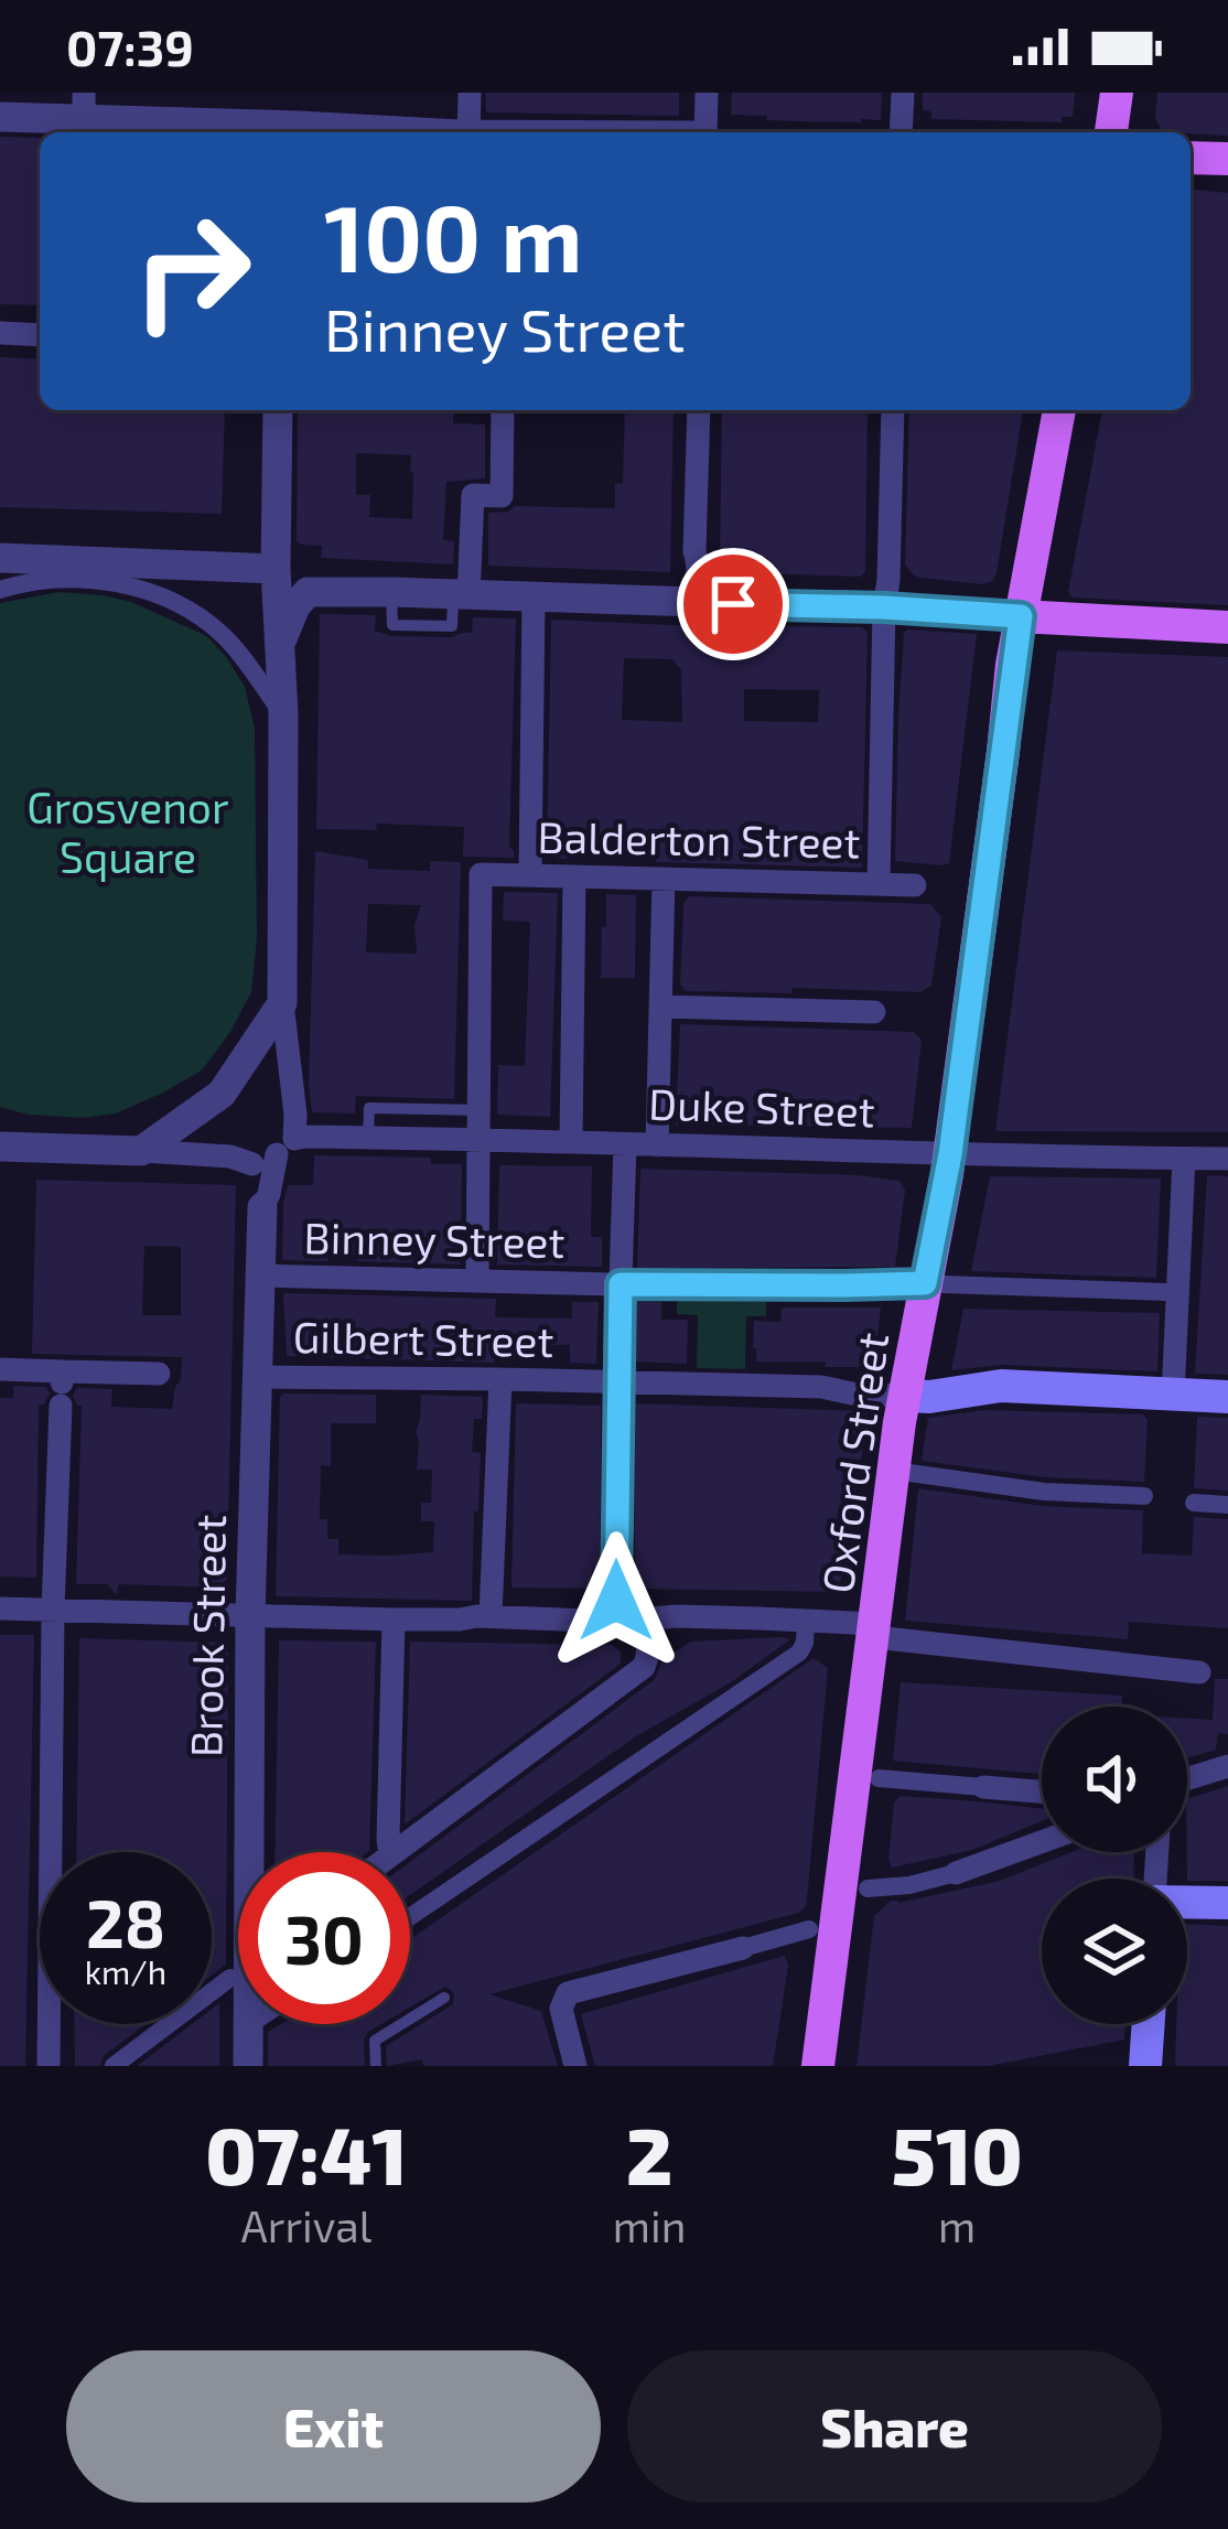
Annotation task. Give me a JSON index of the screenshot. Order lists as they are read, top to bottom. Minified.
{"streets":{"main road":["Oxford Street"],"street":["Balderton Street","Duke Street","Binney Street","Gilbert Street","Brook Street"]},"crossings":[["Duke Street","Oxford Street"],["Duke Street","Brook Street"],["Binney Street","Oxford Street"],["Binney Street","Brook Street"],["Gilbert Street","Oxford Street"],["Gilbert Street","Brook Street"]],"parks":["Grosvenor Square"],"page":{"status":"07:39","turn":["100 m","Binney Street"],"speed":"28 km/h","limit":"30","eta":["07:41","Arrival","2","min","510","m"],"buttons":["Exit","Share"]}}
